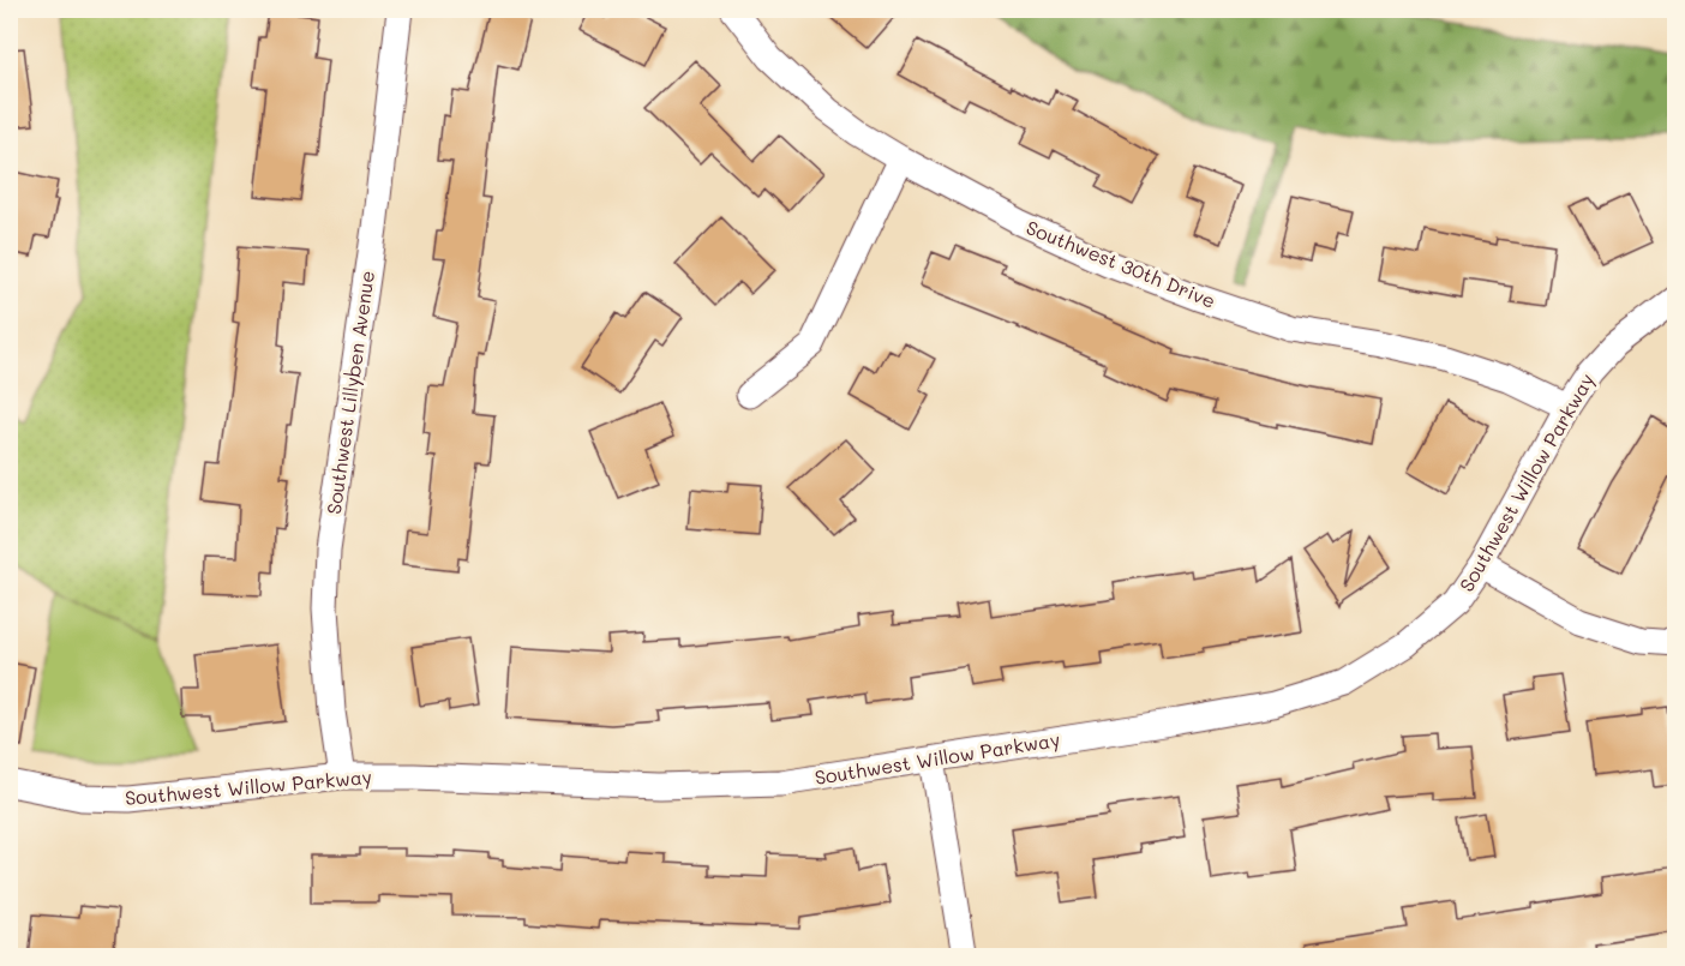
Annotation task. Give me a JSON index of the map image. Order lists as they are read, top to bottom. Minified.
{"streets":{"street":["Southwest 30th Drive","Southwest Lillyben Avenue","Southwest Willow Parkway"]},"crossings":[["Southwest 30th Drive","Southwest Willow Parkway"],["Southwest Lillyben Avenue","Southwest Willow Parkway"]]}
